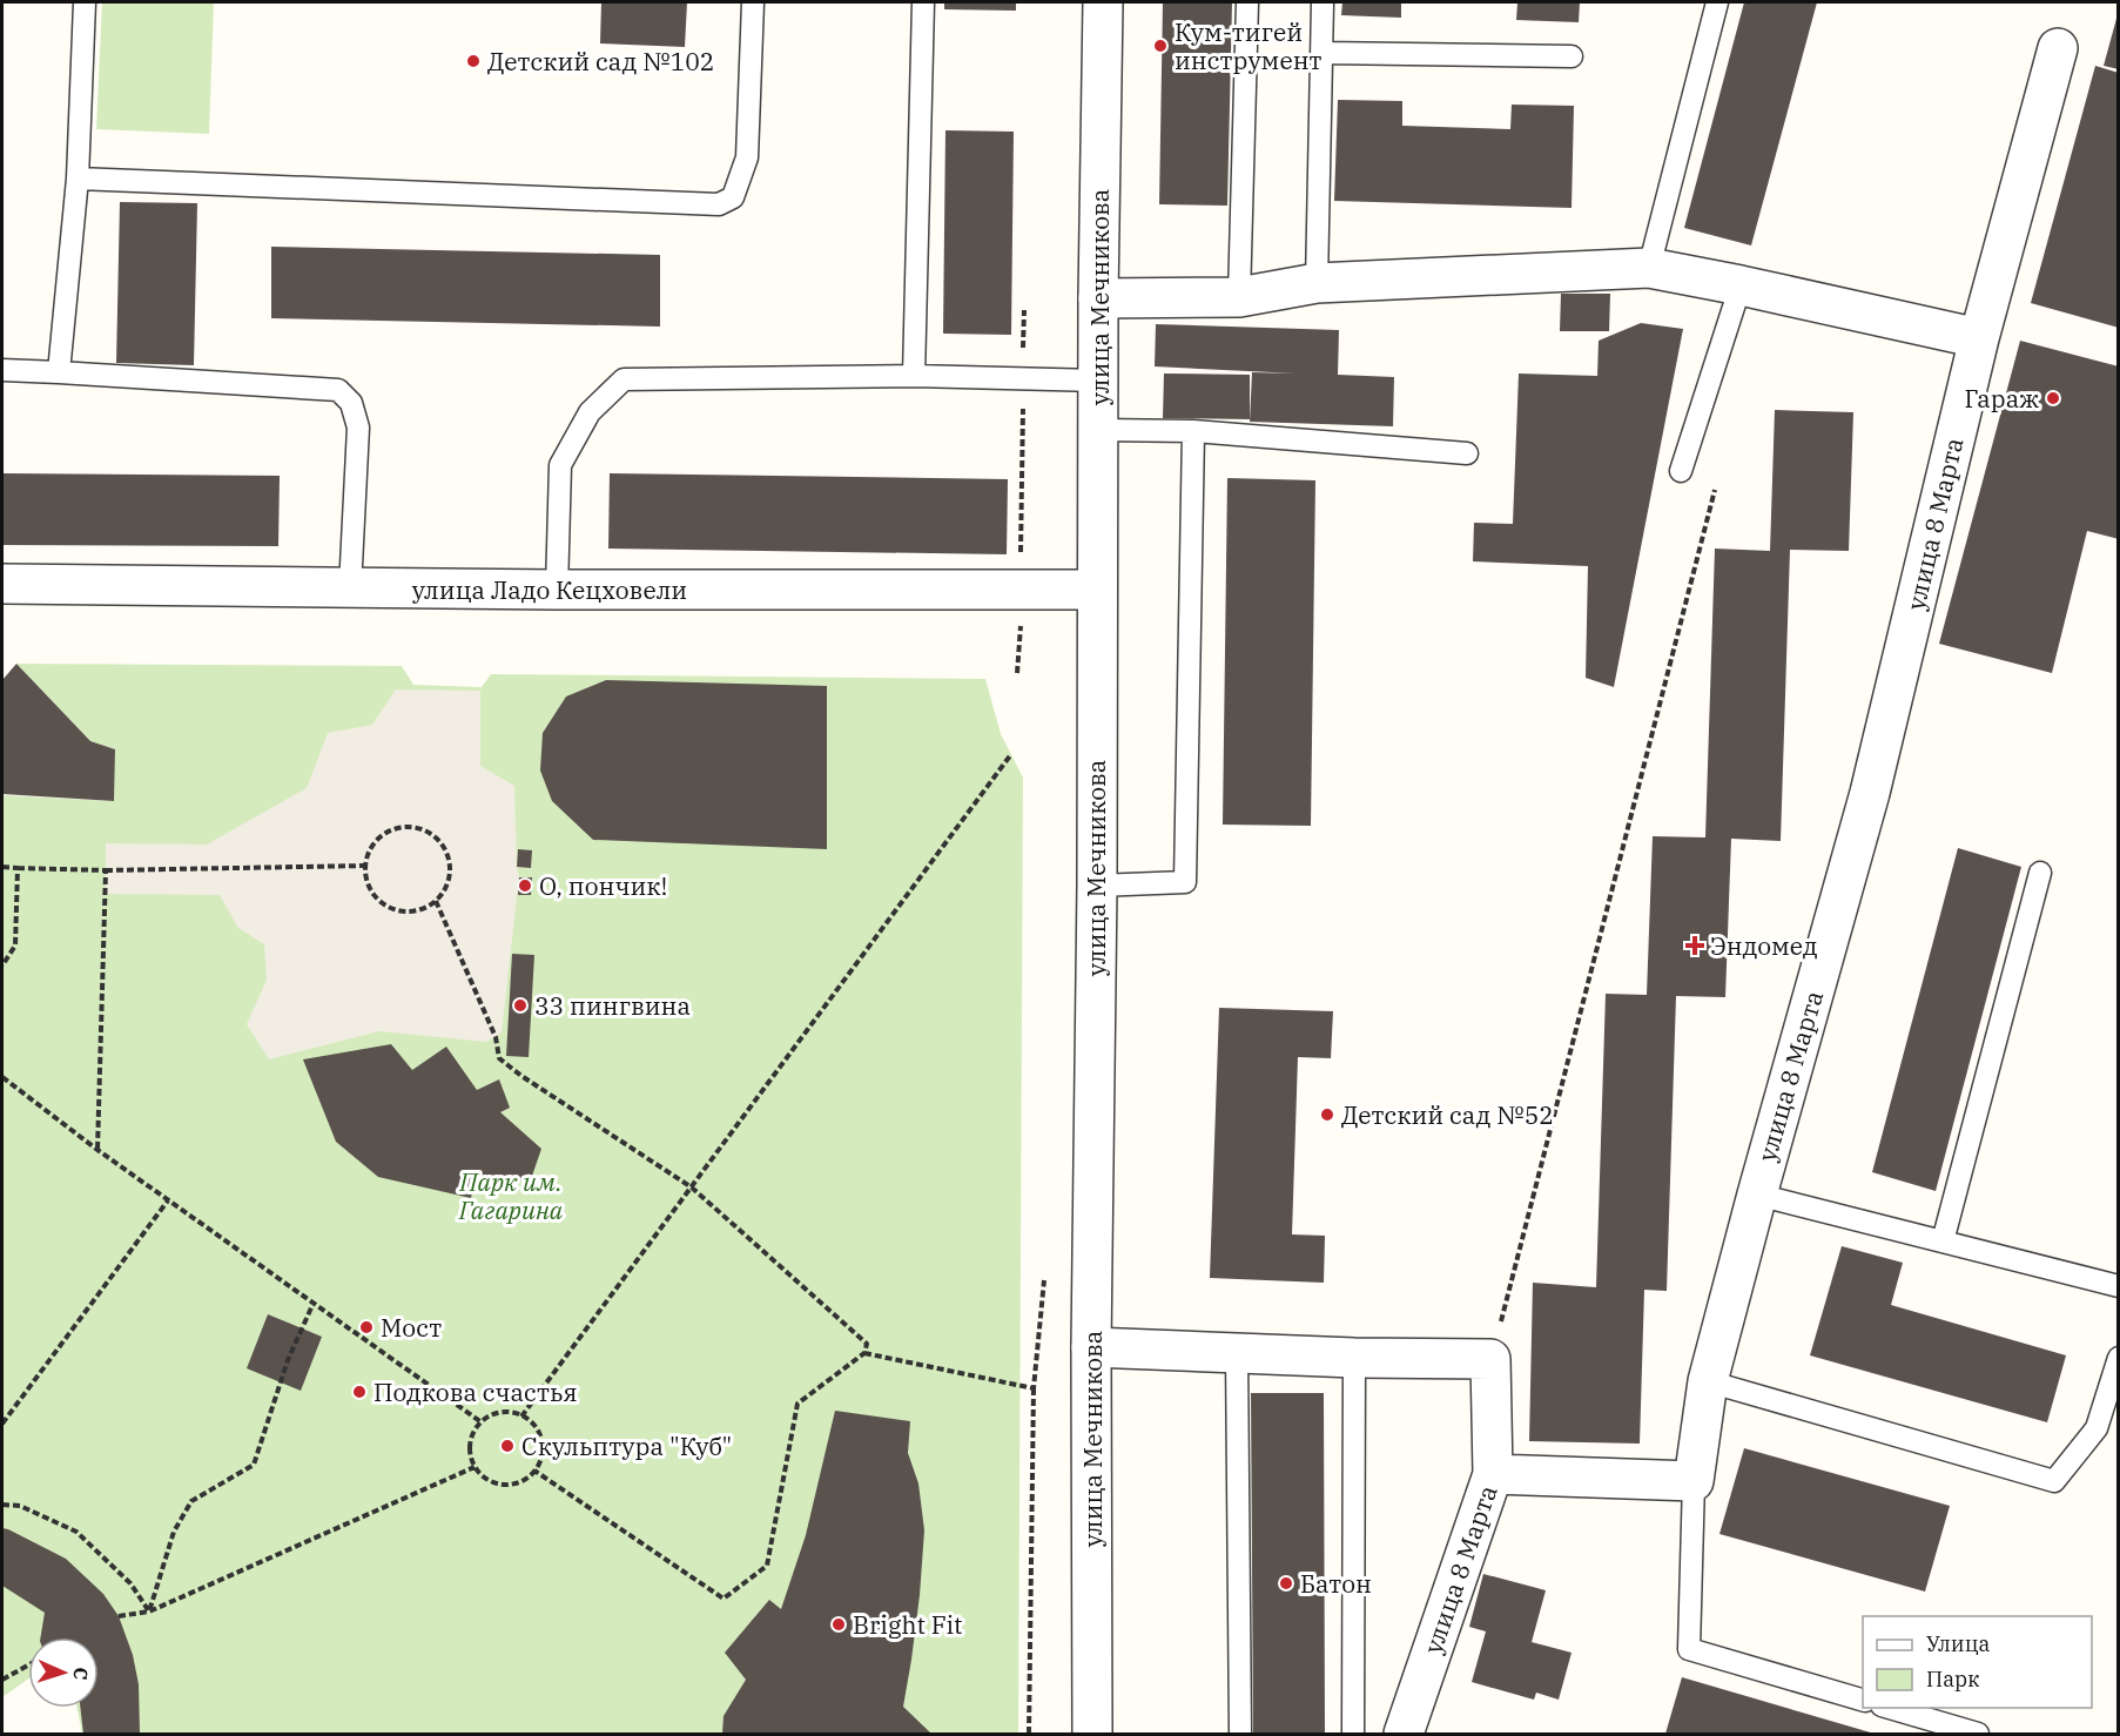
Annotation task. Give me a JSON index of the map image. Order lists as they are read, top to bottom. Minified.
{"streets":{"street":["улица Мечникова","улица 8 Марта","улица Ладо Кецховели"]},"crossings":[["улица Мечникова","улица Ладо Кецховели"]],"parks":["Парк им. Гагарина"],"places":{"other":["Кум-тигей инструмент","Детский сад №102","Гараж","О, пончик!","33 пингвина","Детский сад №52","Мост","Подкова счастья","Скульптура \"Куб\"","Батон","Bright Fit"],"health":["Эндомед"]},"legend":["Улица","Парк"],"north":"right"}
